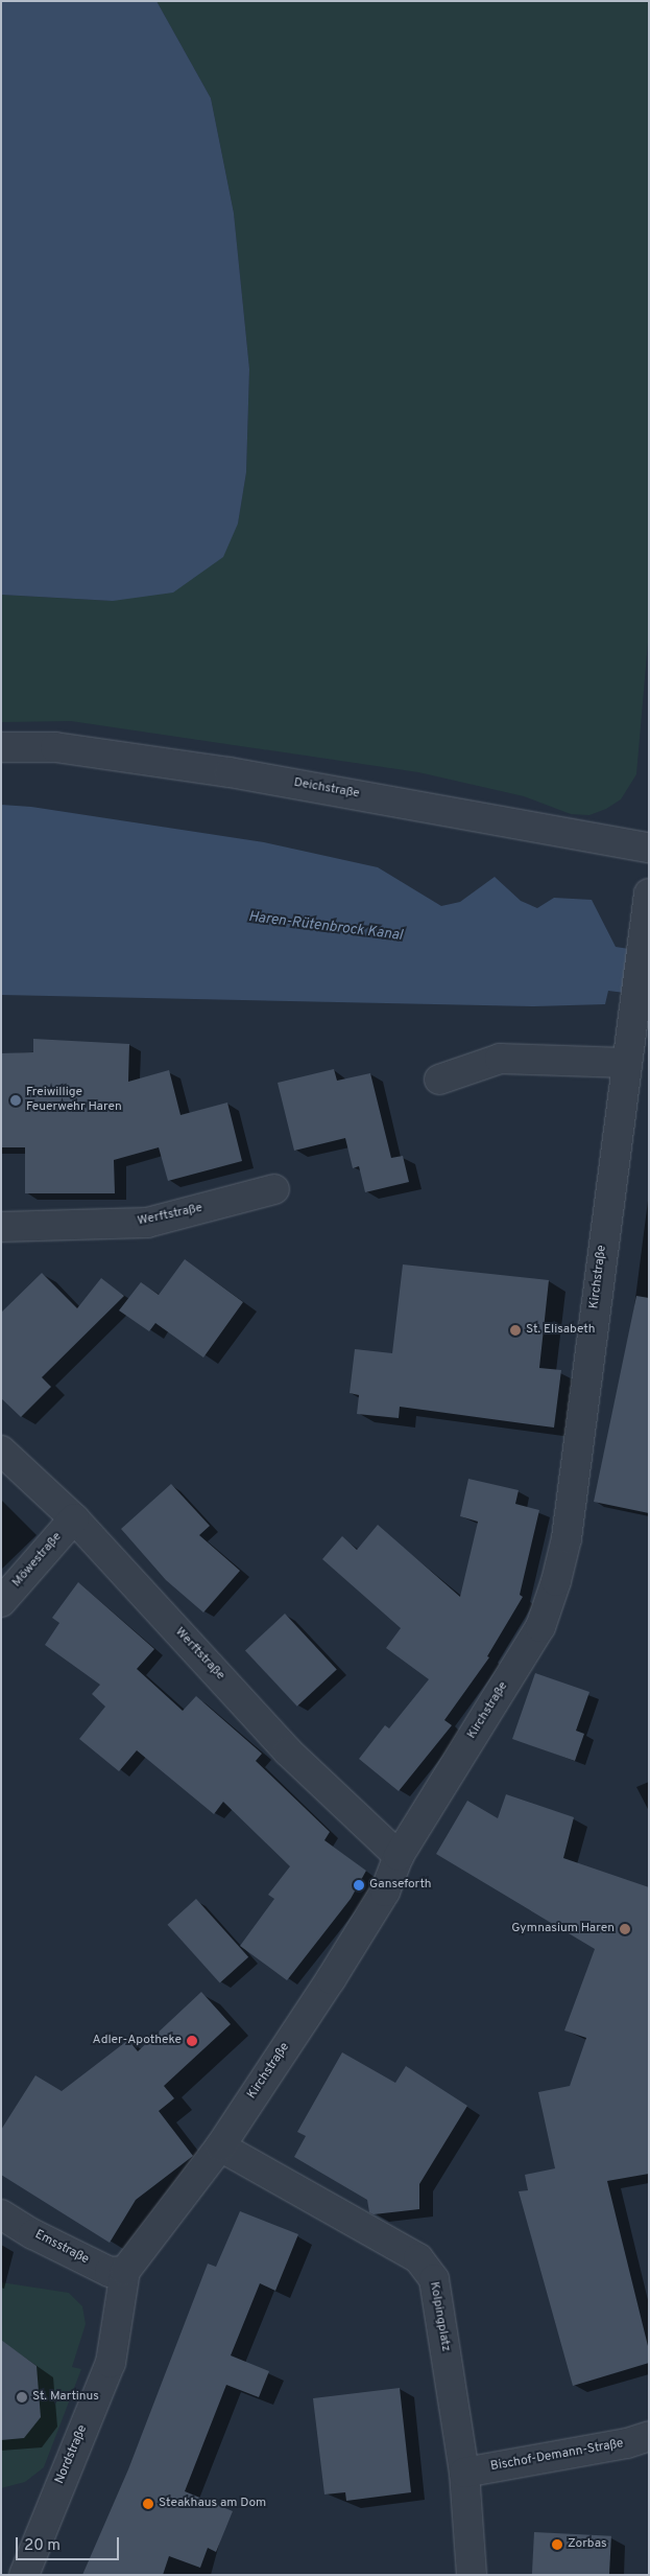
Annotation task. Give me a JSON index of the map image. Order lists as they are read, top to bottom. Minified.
{"streets":{"street":["Deichstraße","Werftstraße","Kirchstraße","Möwestraße","Emsstraße","Kolpingplatz","Nordstraße","Bischof-Demann-Straße"]},"crossings":[["Werftstraße","Kirchstraße"],["Werftstraße","Möwestraße"],["Kirchstraße","Emsstraße"],["Kirchstraße","Kolpingplatz"],["Kirchstraße","Nordstraße"],["Emsstraße","Nordstraße"],["Kolpingplatz","Bischof-Demann-Straße"]],"water":["Haren-Rütenbrock Kanal"],"places":["Freiwillige Feuerwehr Haren","St. Elisabeth","Ganseforth","Gymnasium Haren","Adler-Apotheke","St. Martinus","Steakhaus am Dom","Zorbas"],"scale_bar":"20 m"}
